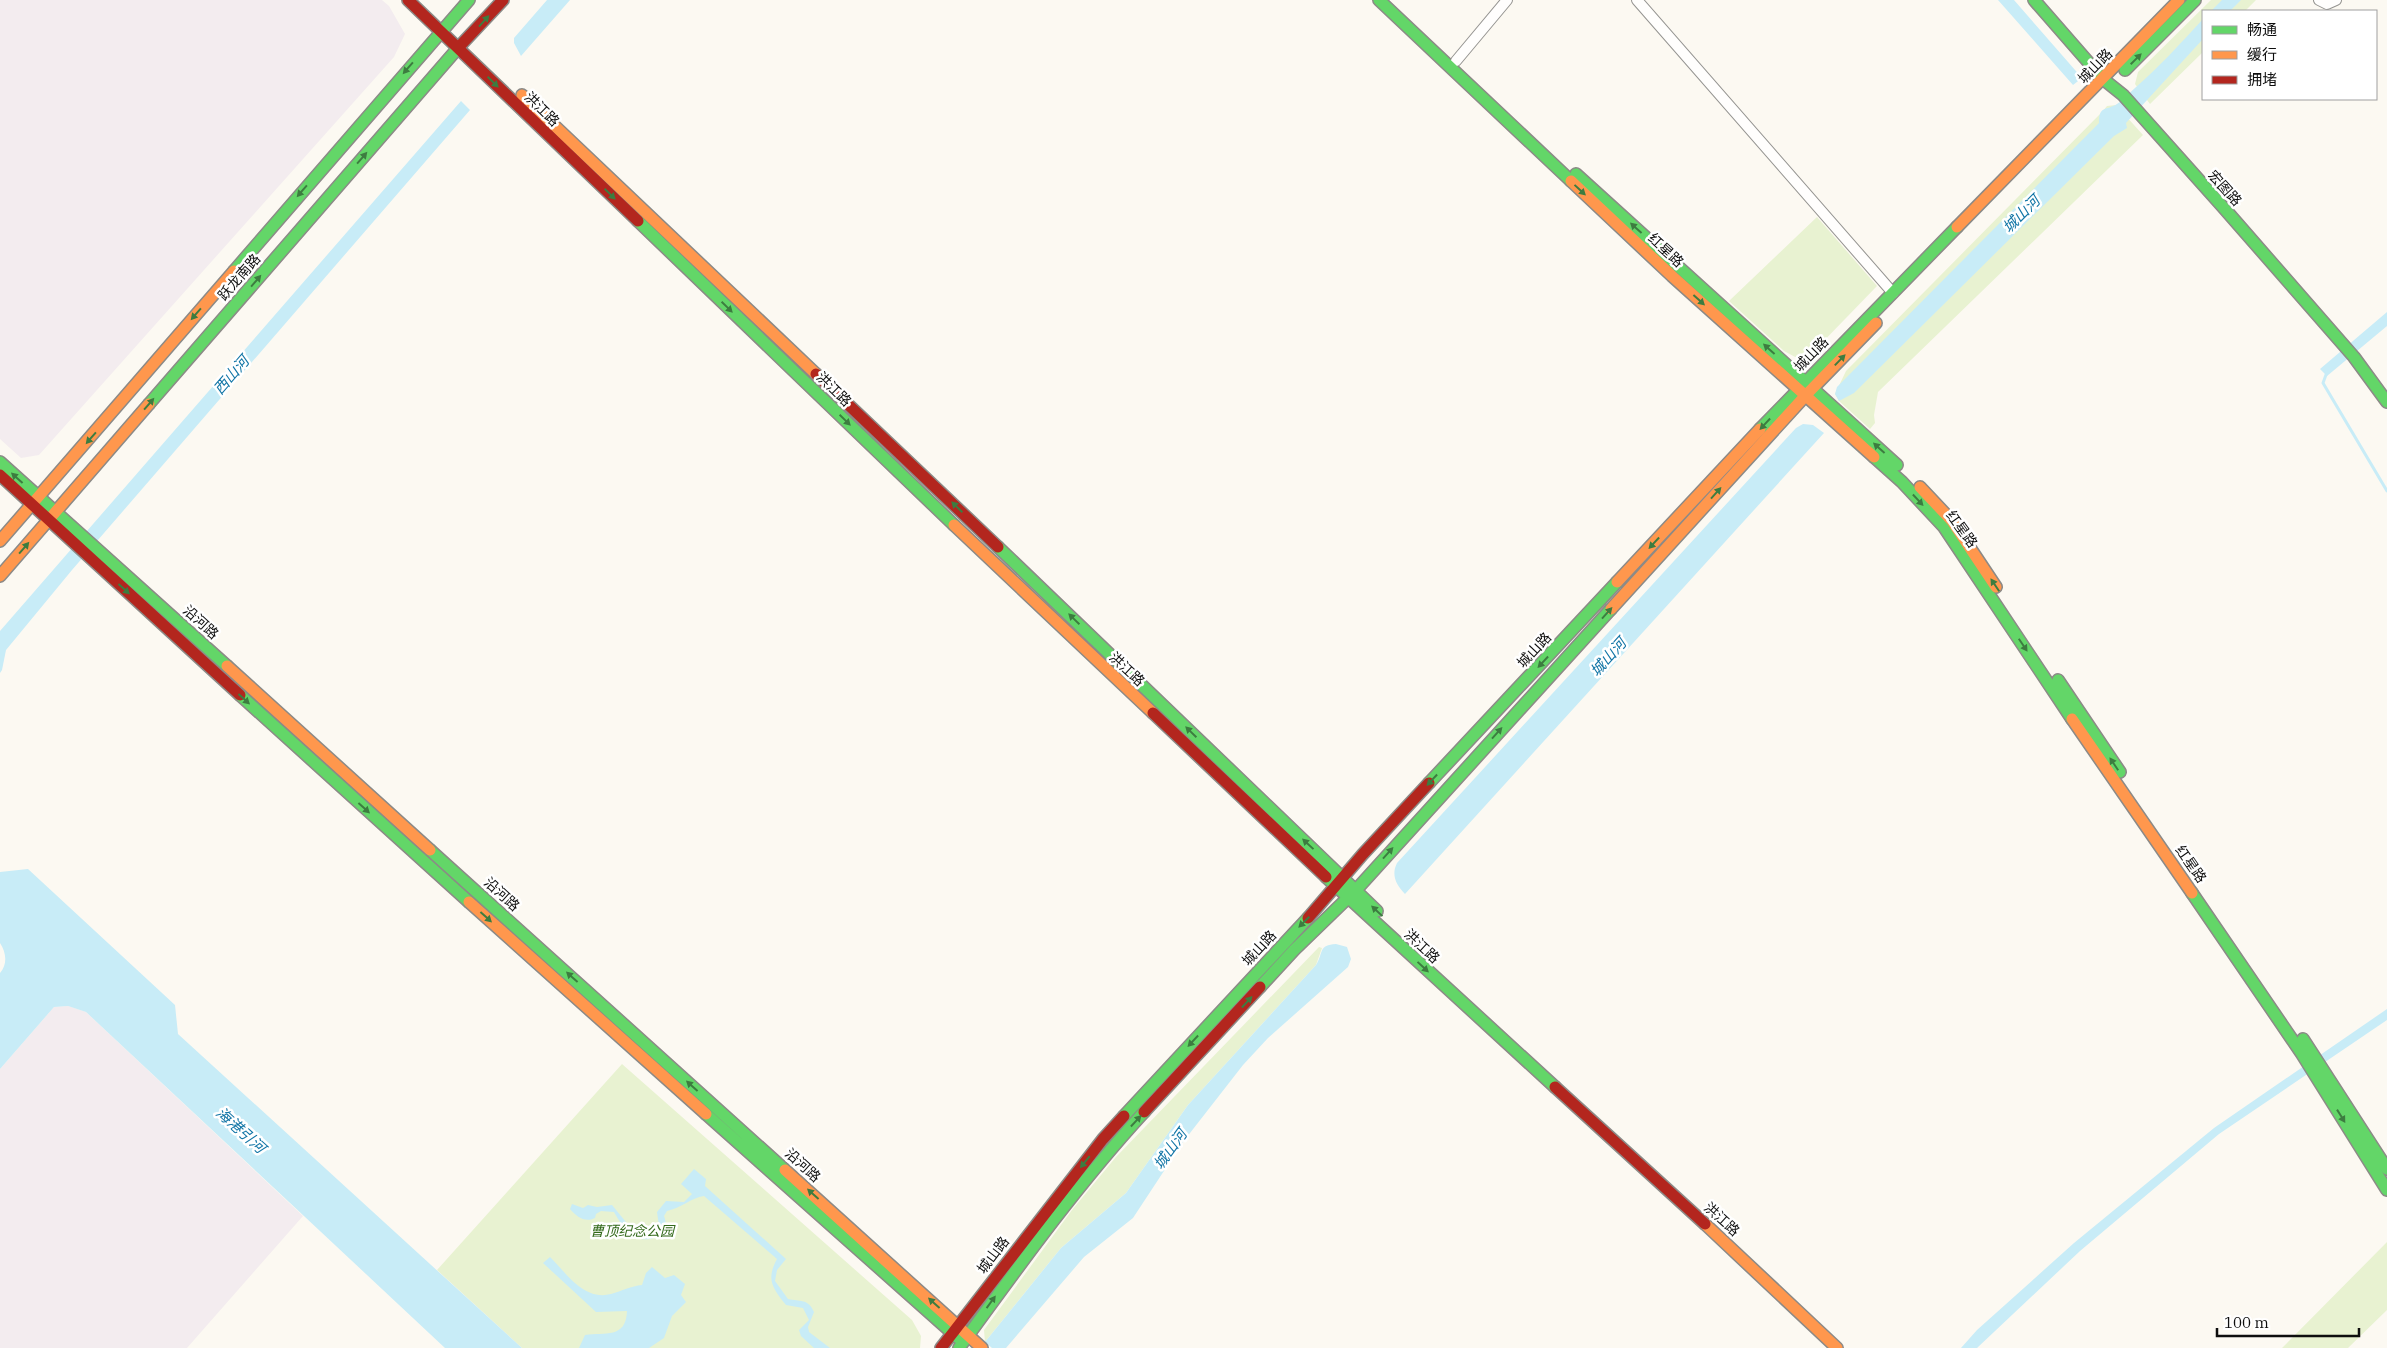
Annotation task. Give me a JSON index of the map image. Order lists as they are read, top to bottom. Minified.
{"streets":{"main road":["城山路","洪江路","宏图路","红星路","跃龙南路","沿河路"]},"crossings":[["城山路","洪江路"],["城山路","宏图路"],["城山路","红星路"],["城山路","沿河路"],["洪江路","跃龙南路"],["跃龙南路","沿河路"]],"water":["城山河","西山河","海港引河"],"parks":["曹顶纪念公园"],"legend":["畅通","缓行","拥堵"],"scale_bar":"100 m"}
